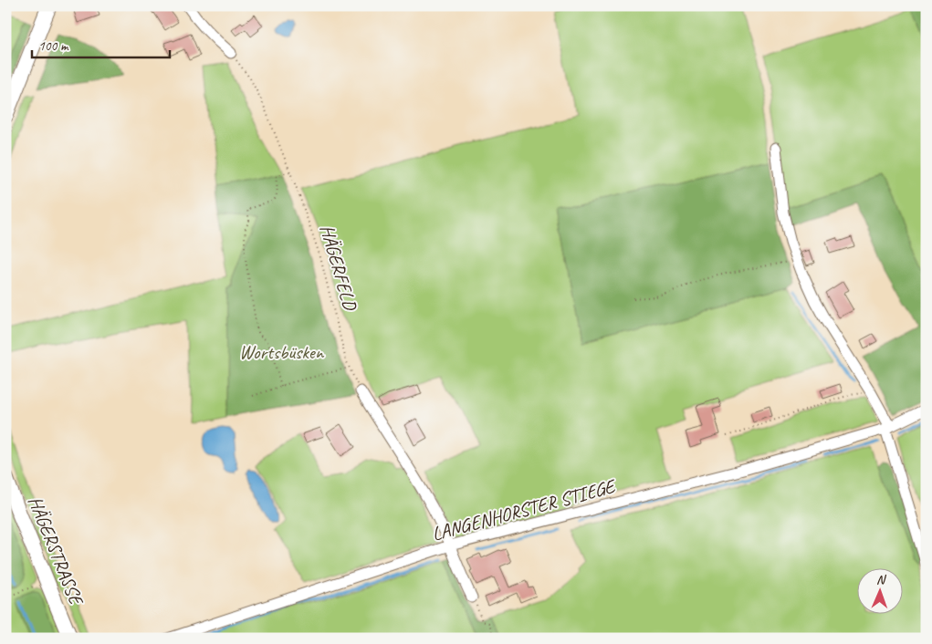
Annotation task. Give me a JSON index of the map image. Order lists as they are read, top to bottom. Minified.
{"streets":{"main road":["HÄGERSTRASSE"],"street":["LANGENHORSTER STIEGE"],"path":["HÄGERFELD"]},"parks":["Wortsbüsken"],"scale_bar":"100 m","north":"top"}
